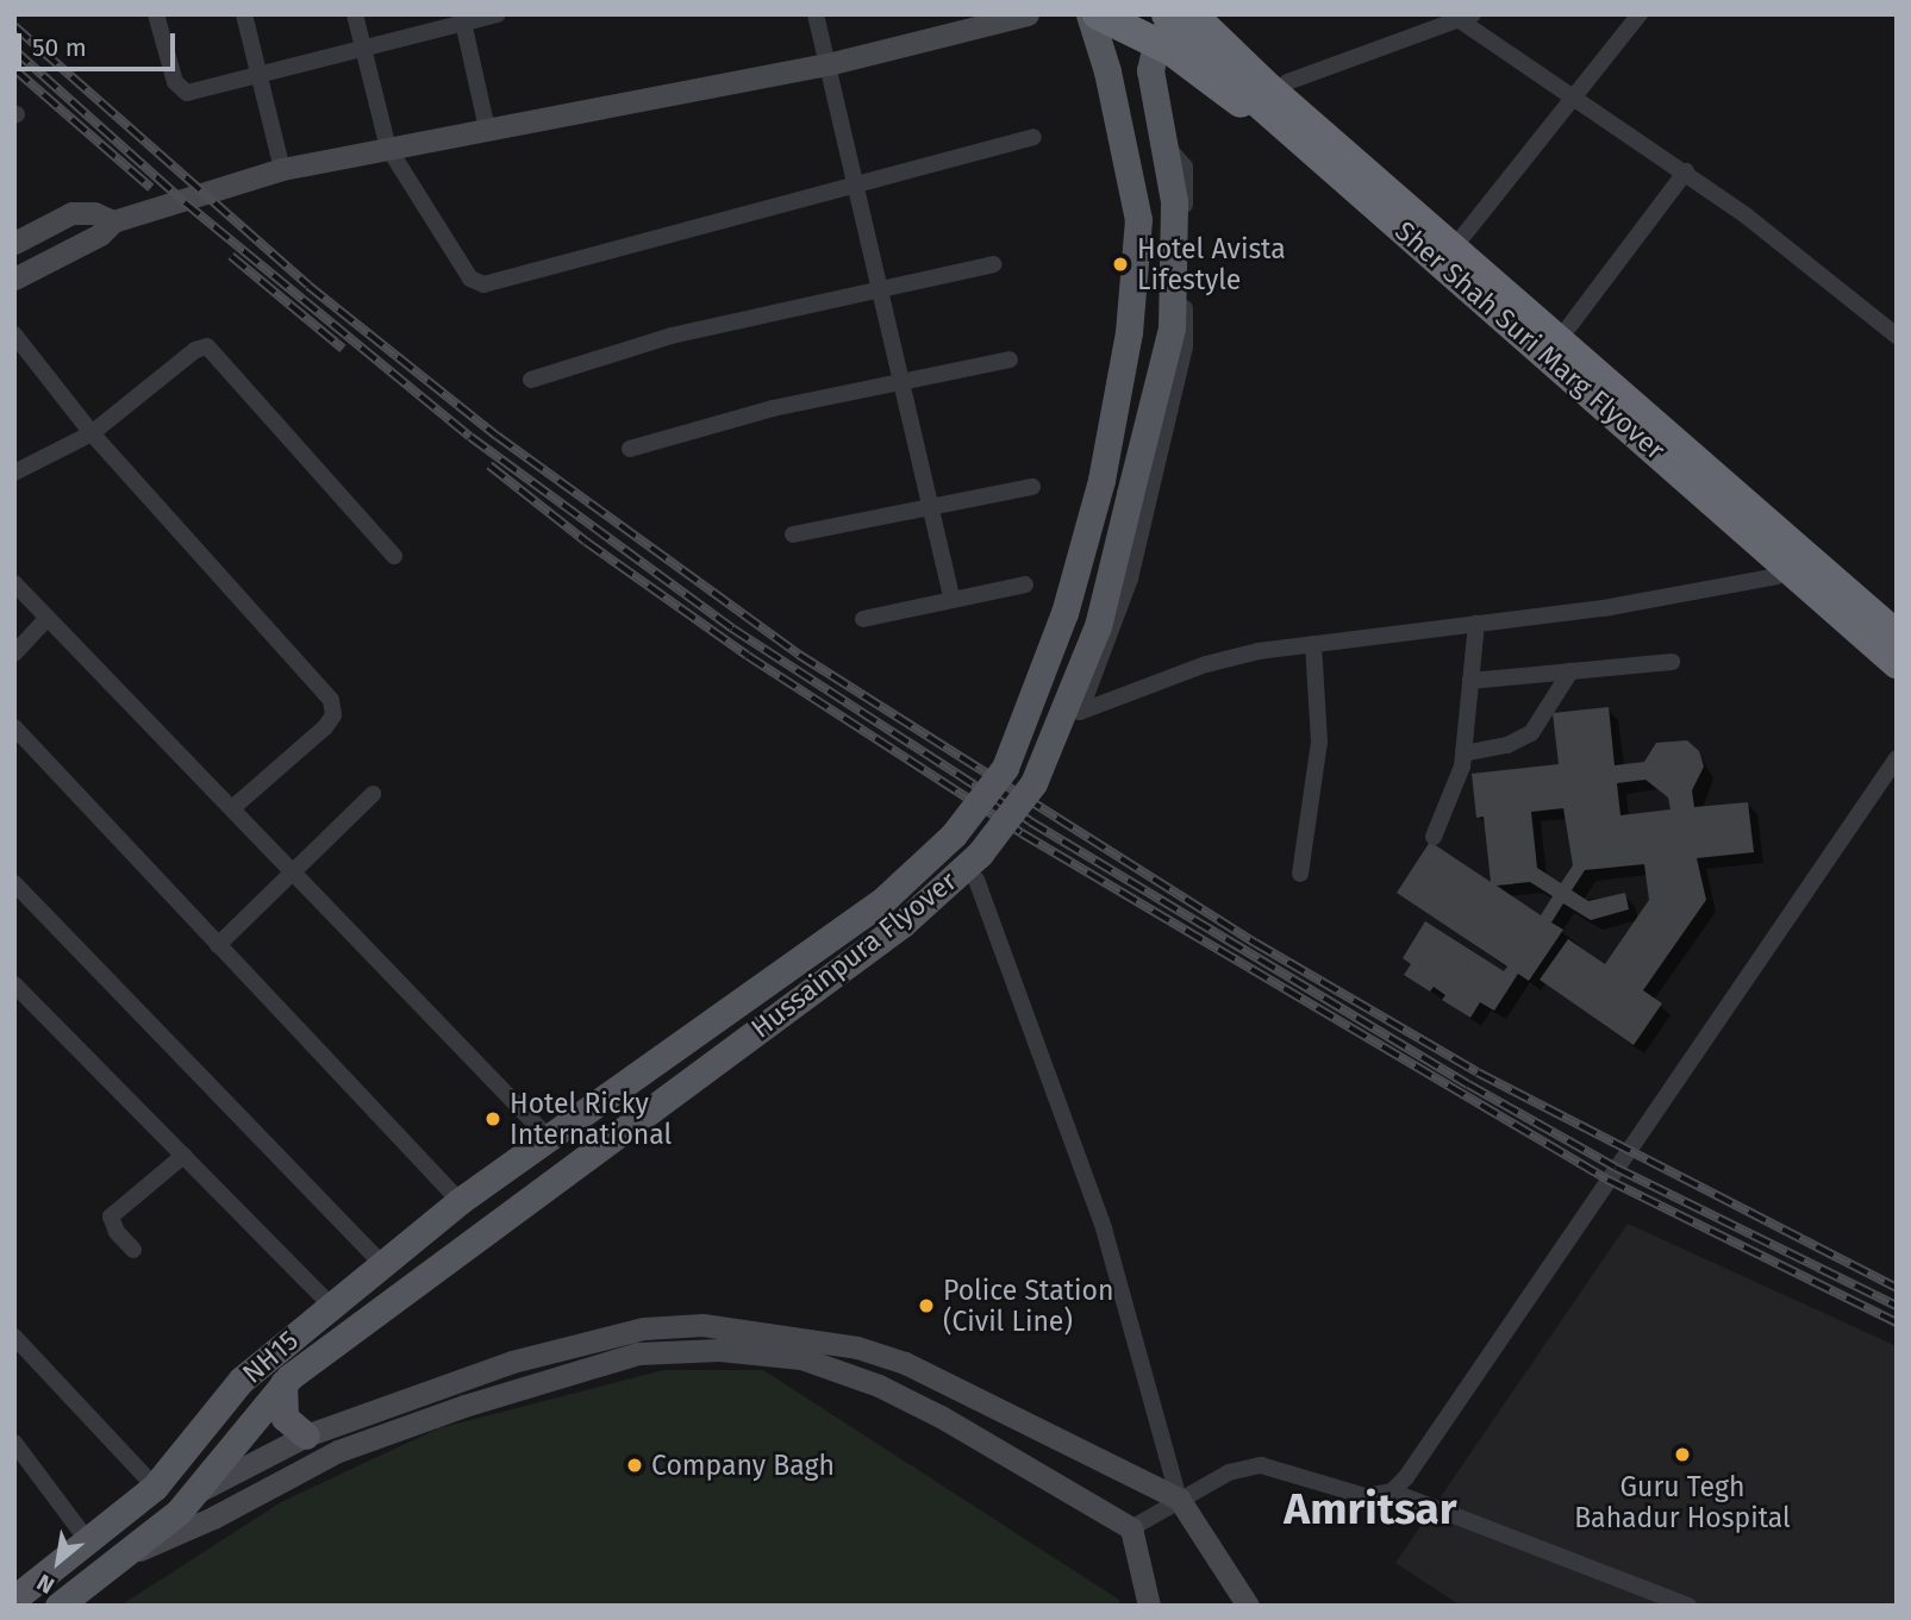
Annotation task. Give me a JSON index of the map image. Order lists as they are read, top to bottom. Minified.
{"streets":{"highway":["Sher Shah Suri Marg Flyover"],"main road":["Hussainpura Flyover","NH15"]},"crossings":[["Hussainpura Flyover","NH15"]],"districts":["Amritsar"],"places":["Hotel Avista Lifestyle","Hotel Ricky International","Police Station (Civil Line)","Guru Tegh Bahadur Hospital","Company Bagh"],"scale_bar":"50 m","north":"bottom left"}
